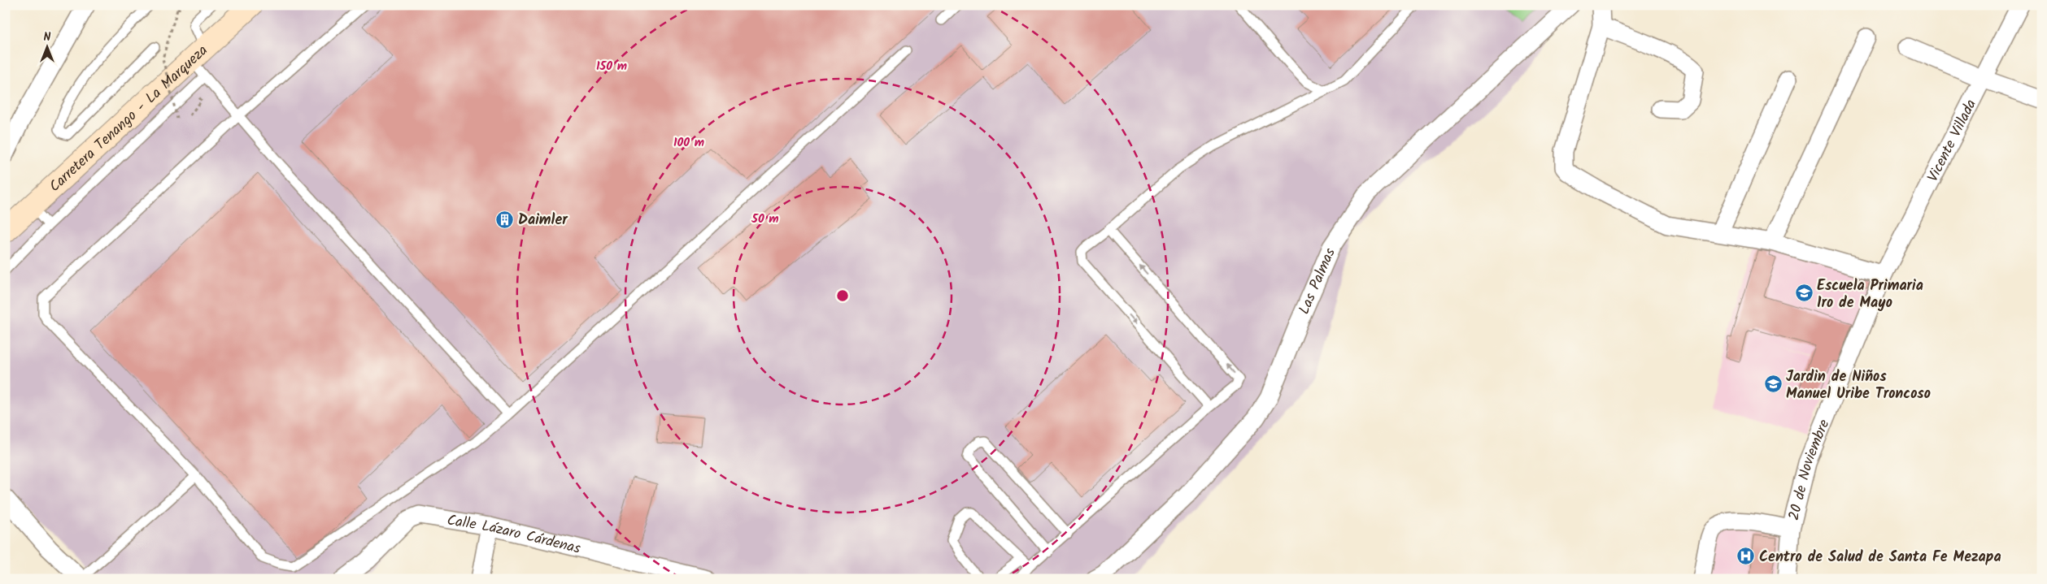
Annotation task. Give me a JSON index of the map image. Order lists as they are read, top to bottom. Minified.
{"streets":{"main road":["Carretera Tenango - La Marqueza"],"street":["Vicente Villada","Las Palmas","20 de Noviembre","Calle Lázaro Cárdenas"]},"crossings":[["Vicente Villada","20 de Noviembre"]],"places":{"building":["Daimler"],"school or university":["Escuela Primaria 1ro de Mayo","Jardin de Niños Manuel Uribe Troncoso"],"hospital":["Centro de Salud de Santa Fe Mezapa"]},"north":"top","rings":["150 m","100 m","50 m"]}
